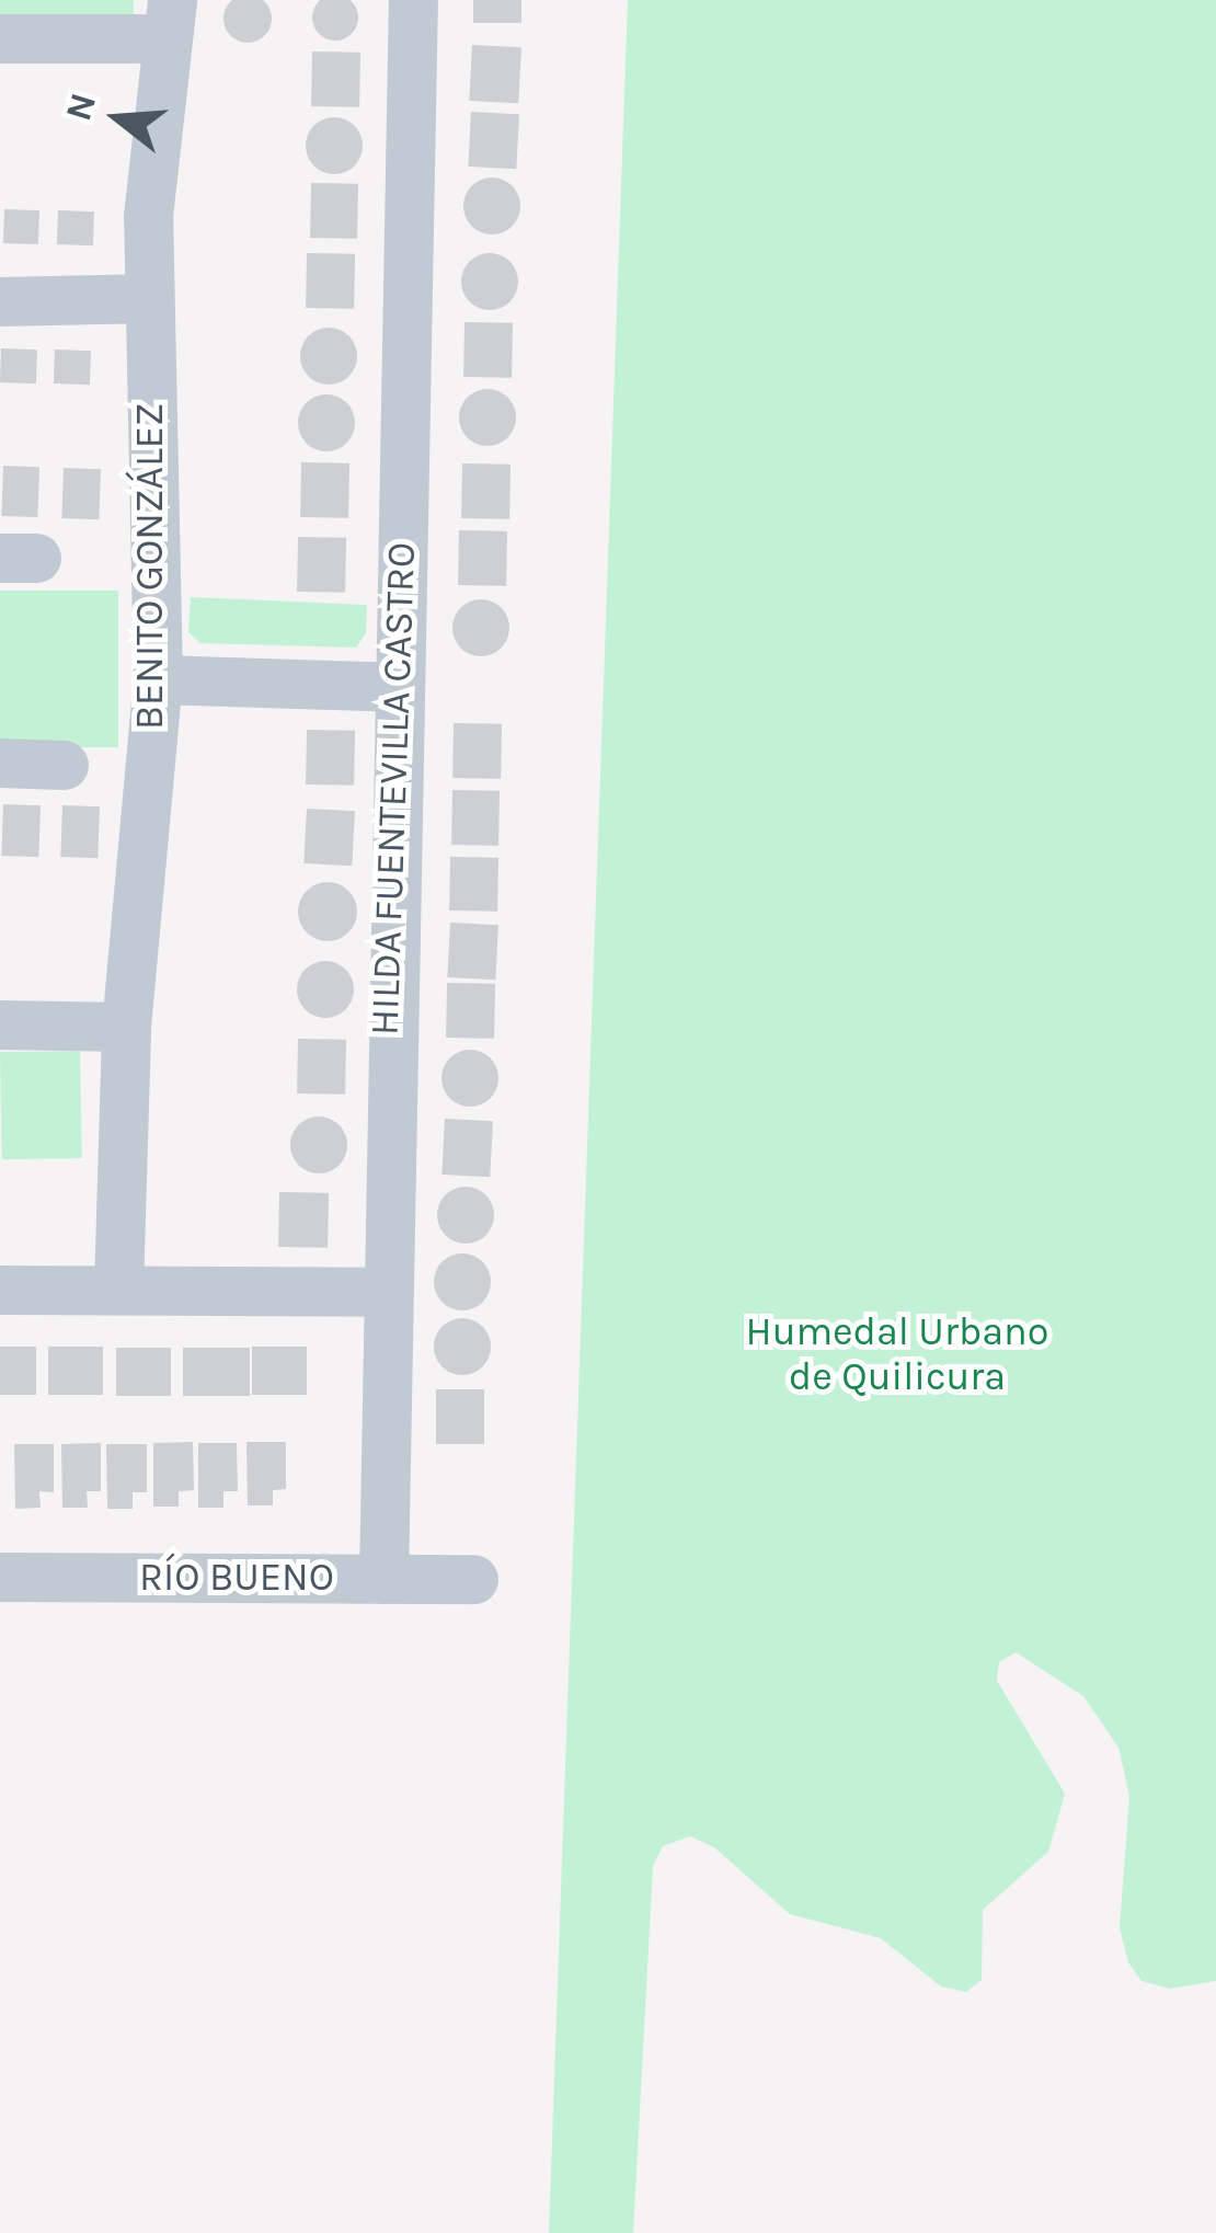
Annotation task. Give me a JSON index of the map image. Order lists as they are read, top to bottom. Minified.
{"streets":{"street":["BENITO GONZÁLEZ","HILDA FUENTEVILLA CASTRO","RÍO BUENO"]},"crossings":[["HILDA FUENTEVILLA CASTRO","RÍO BUENO"]],"parks":["Humedal Urbano de Quilicura"],"north":"left"}
